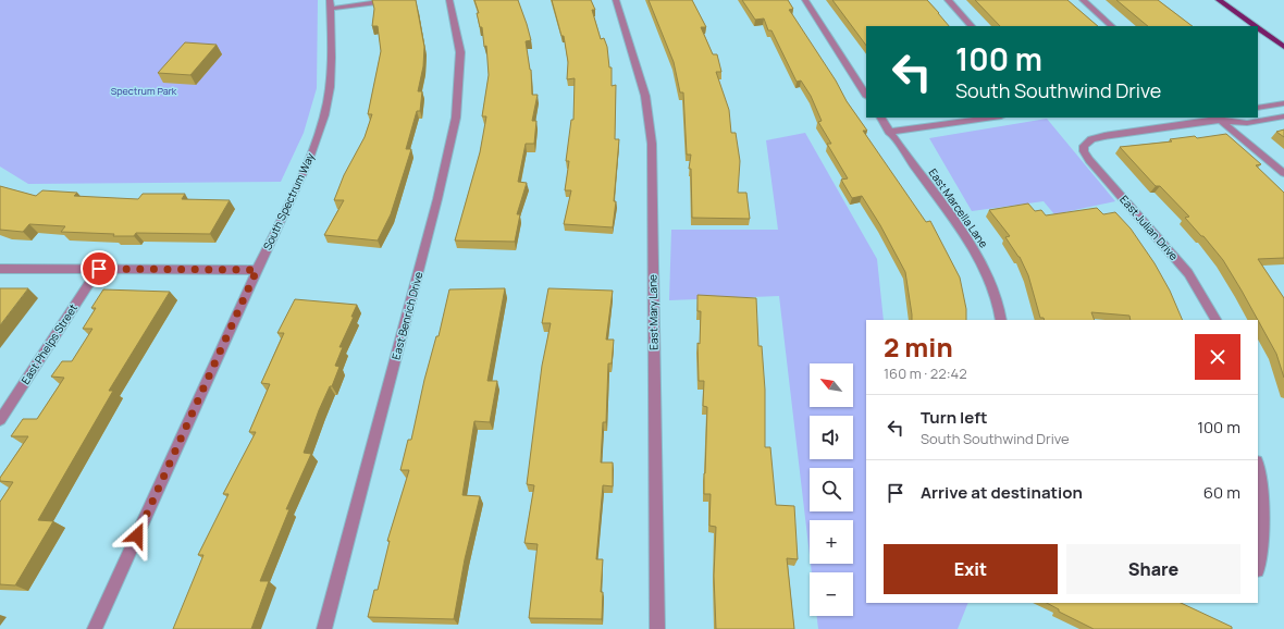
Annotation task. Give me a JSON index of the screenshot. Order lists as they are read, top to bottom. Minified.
{"streets":{"street":["South Spectrum Way","East Marcella Lane","East Julian Drive","East Mary Lane","East Benrich Drive","East Phelps Street"]},"parks":["Spectrum Park"],"north":"top left","page":{"turn":["100 m","South Southwind Drive"],"heading":["2 min","160 m · 22:42"],"map_buttons":["+","−"],"list":[{"name":"Turn left","note":"South Southwind Drive","value":"100 m"},{"name":"Arrive at destination","value":"60 m"}],"buttons":["Exit","Share"]}}
